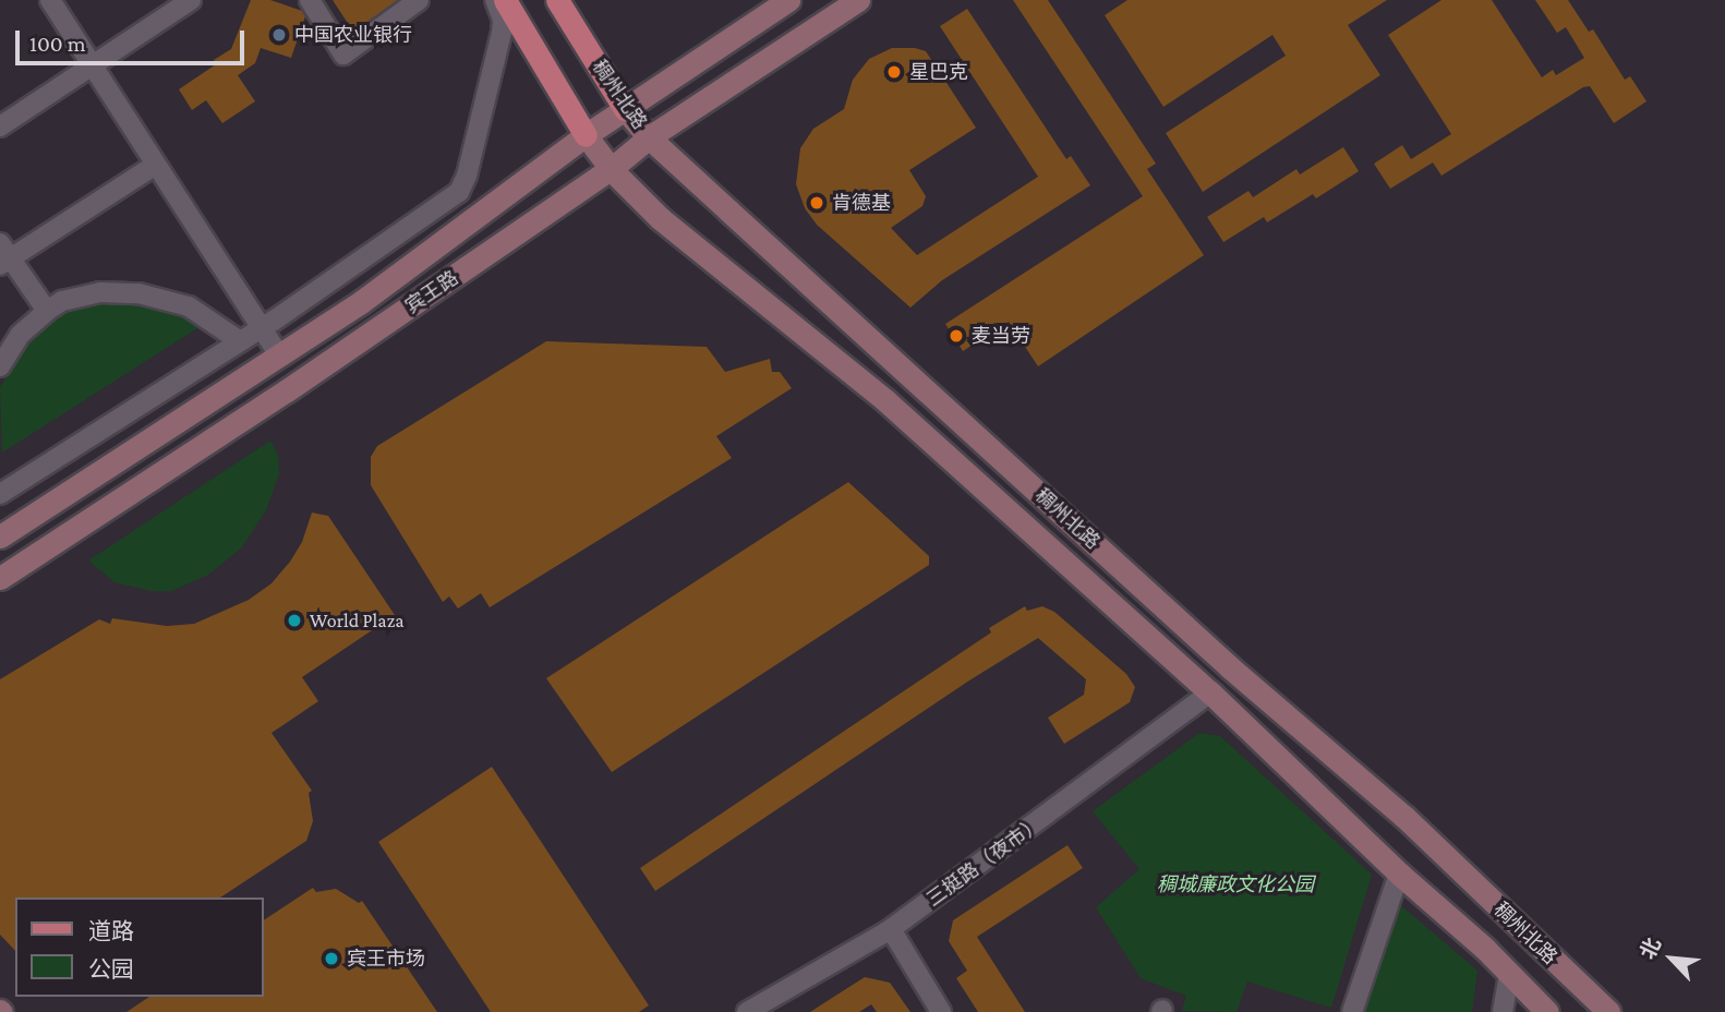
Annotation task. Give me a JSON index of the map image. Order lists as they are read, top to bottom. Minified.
{"streets":{"main road":["稠州北路","宾王路"],"street":["三挺路（夜市）"]},"crossings":[["稠州北路","宾王路"],["稠州北路","三挺路（夜市）"]],"parks":["稠城廉政文化公园"],"places":["中国农业银行","星巴克","肯德基","麦当劳","World Plaza","宾王市场"],"legend":["道路","公园"],"scale_bar":"100 m","north":"top left"}
